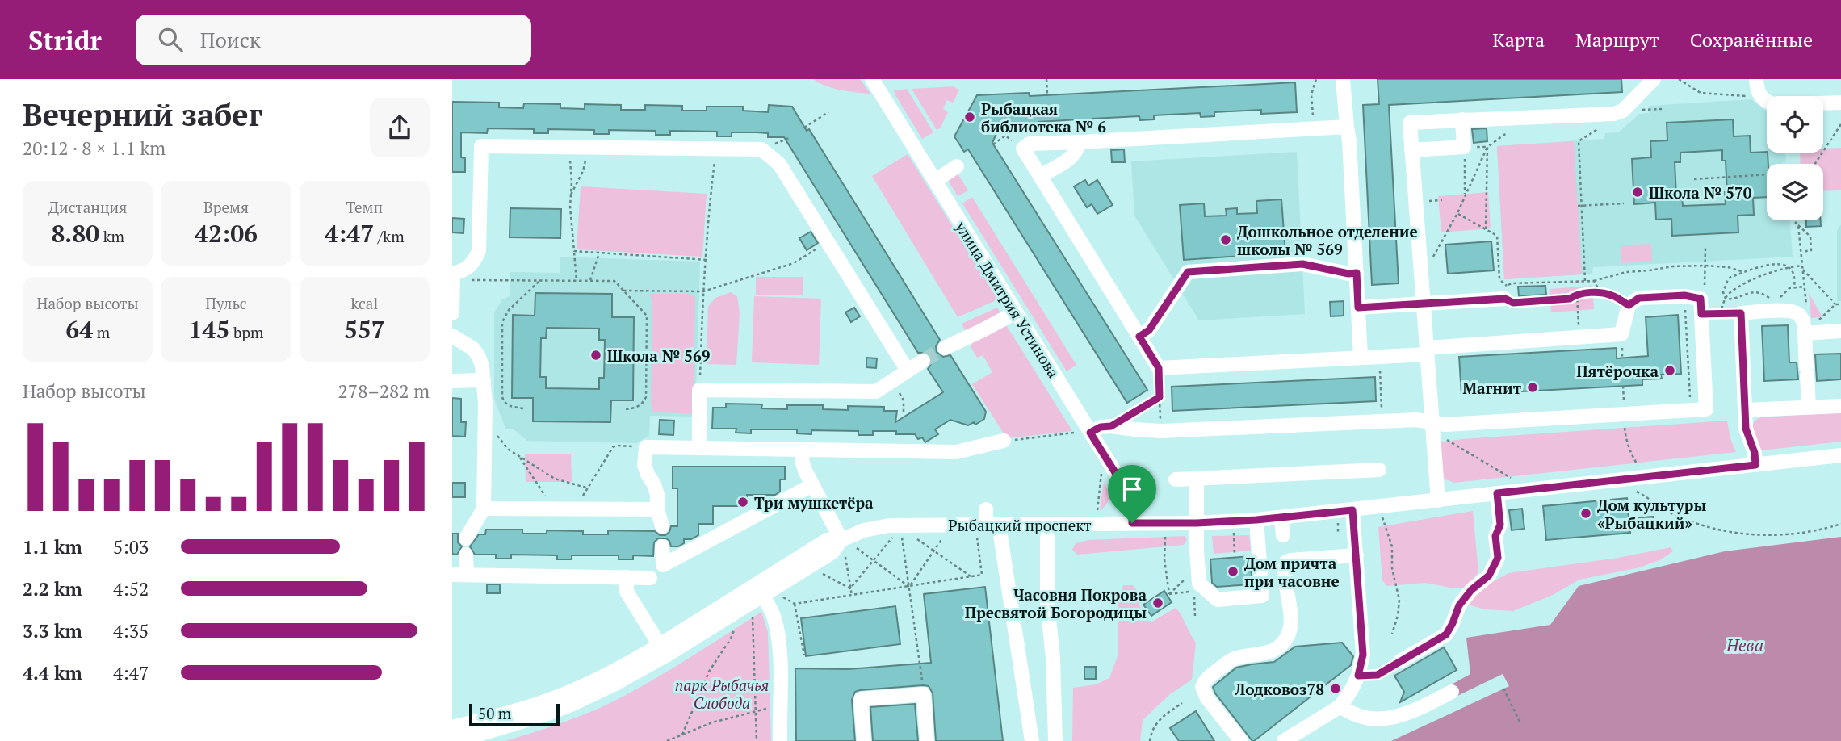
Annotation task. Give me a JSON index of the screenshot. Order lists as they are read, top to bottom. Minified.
{"streets":{"street":["улица Дмитрия Устинова","Рыбацкий проспект"]},"crossings":[["улица Дмитрия Устинова","Рыбацкий проспект"]],"water":["Нева"],"parks":["парк Рыбачья Слобода"],"places":["Рыбацкая библиотека № 6","Школа № 570","Дошкольное отделение школы № 569","Школа № 569","Пятёрочка","Магнит","Три мушкетёра","Дом культуры «Рыбацкий»","Дом причта при часовне","Часовня Покрова Пресвятой Богородицы","Лодковоз78"],"scale_bar":"50 m","page":{"header":"Stridr","search":"Поиск","nav":["Карта","Маршрут","Сохранённые"],"heading":["Вечерний забег","20:12 · 8 × 1.1 km"],"stats":[["Дистанция","8.80 km"],["Время","42:06"],["Темп","4:47 /km"],["Набор высоты","64 m"],["Пульс","145 bpm"],["kcal","557"]],"chart":["Набор высоты","278–282 m"],"list":[{"name":"1.1 km","note":"5:03"},{"name":"2.2 km","note":"4:52"},{"name":"3.3 km","note":"4:35"},{"name":"4.4 km","note":"4:47"}],"scale":"50 m"}}
